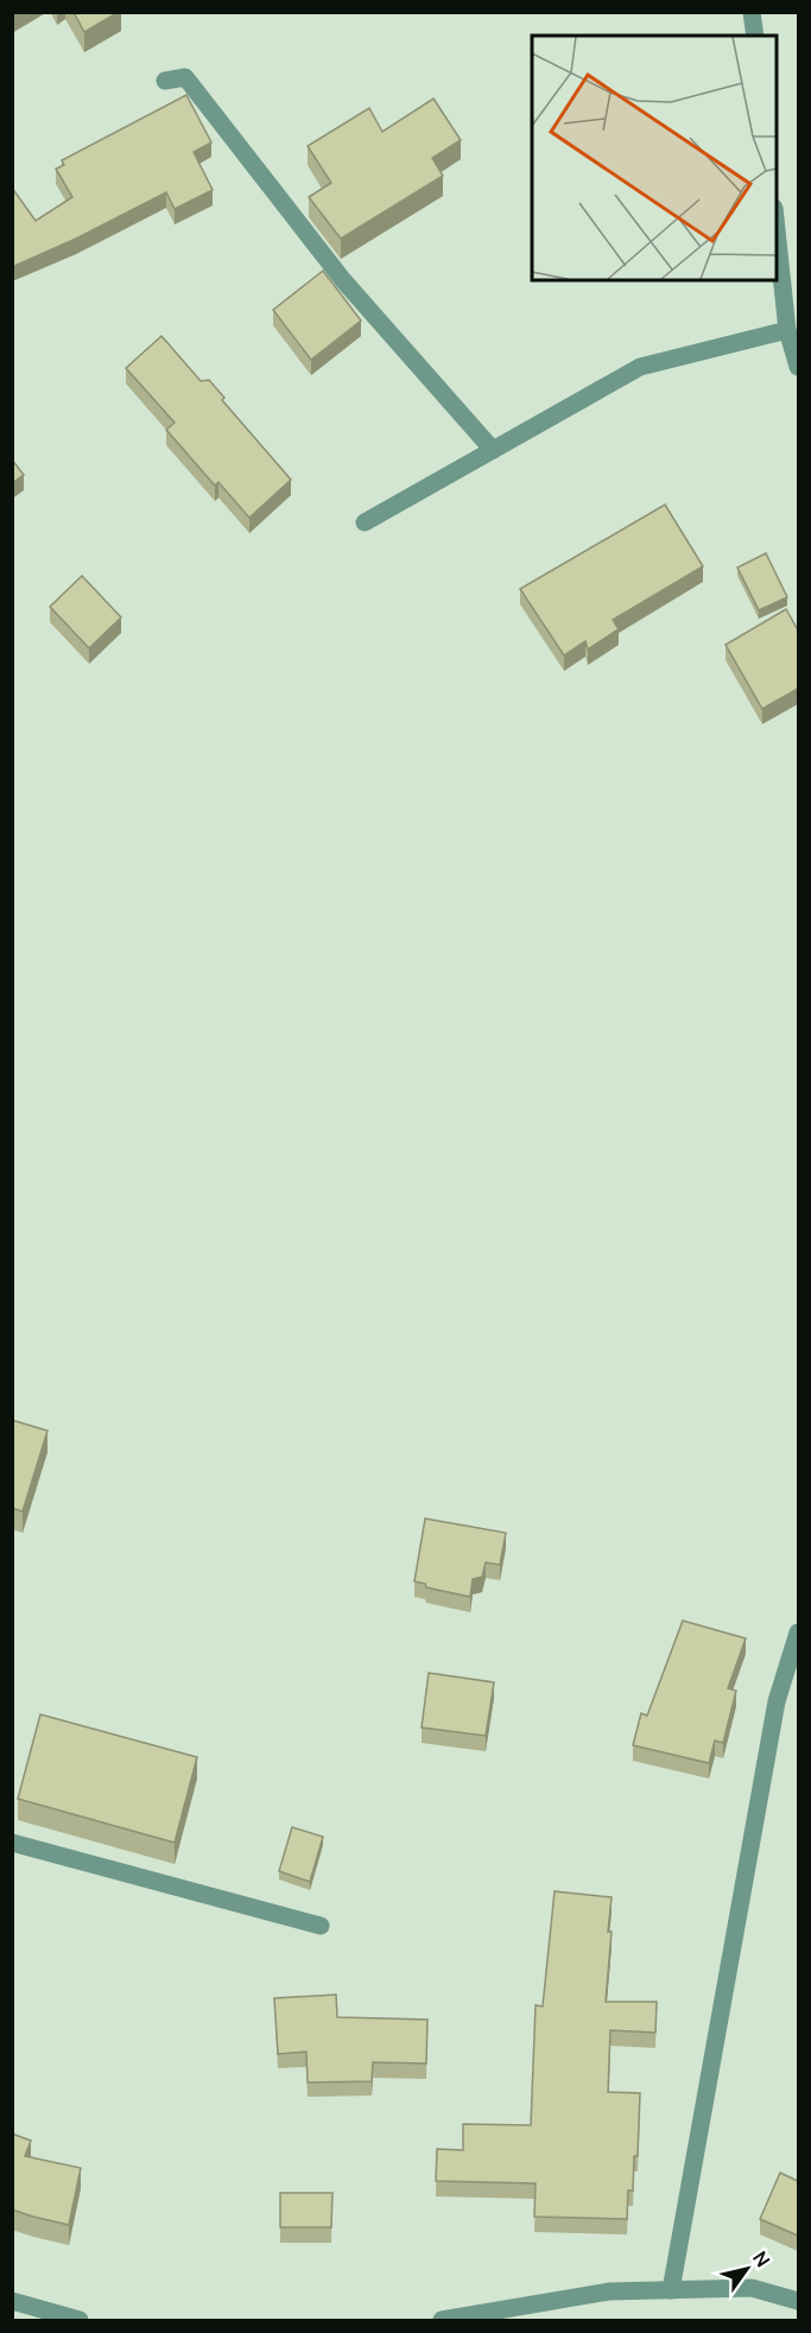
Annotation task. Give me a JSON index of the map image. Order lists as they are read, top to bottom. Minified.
{"north":"top right"}
